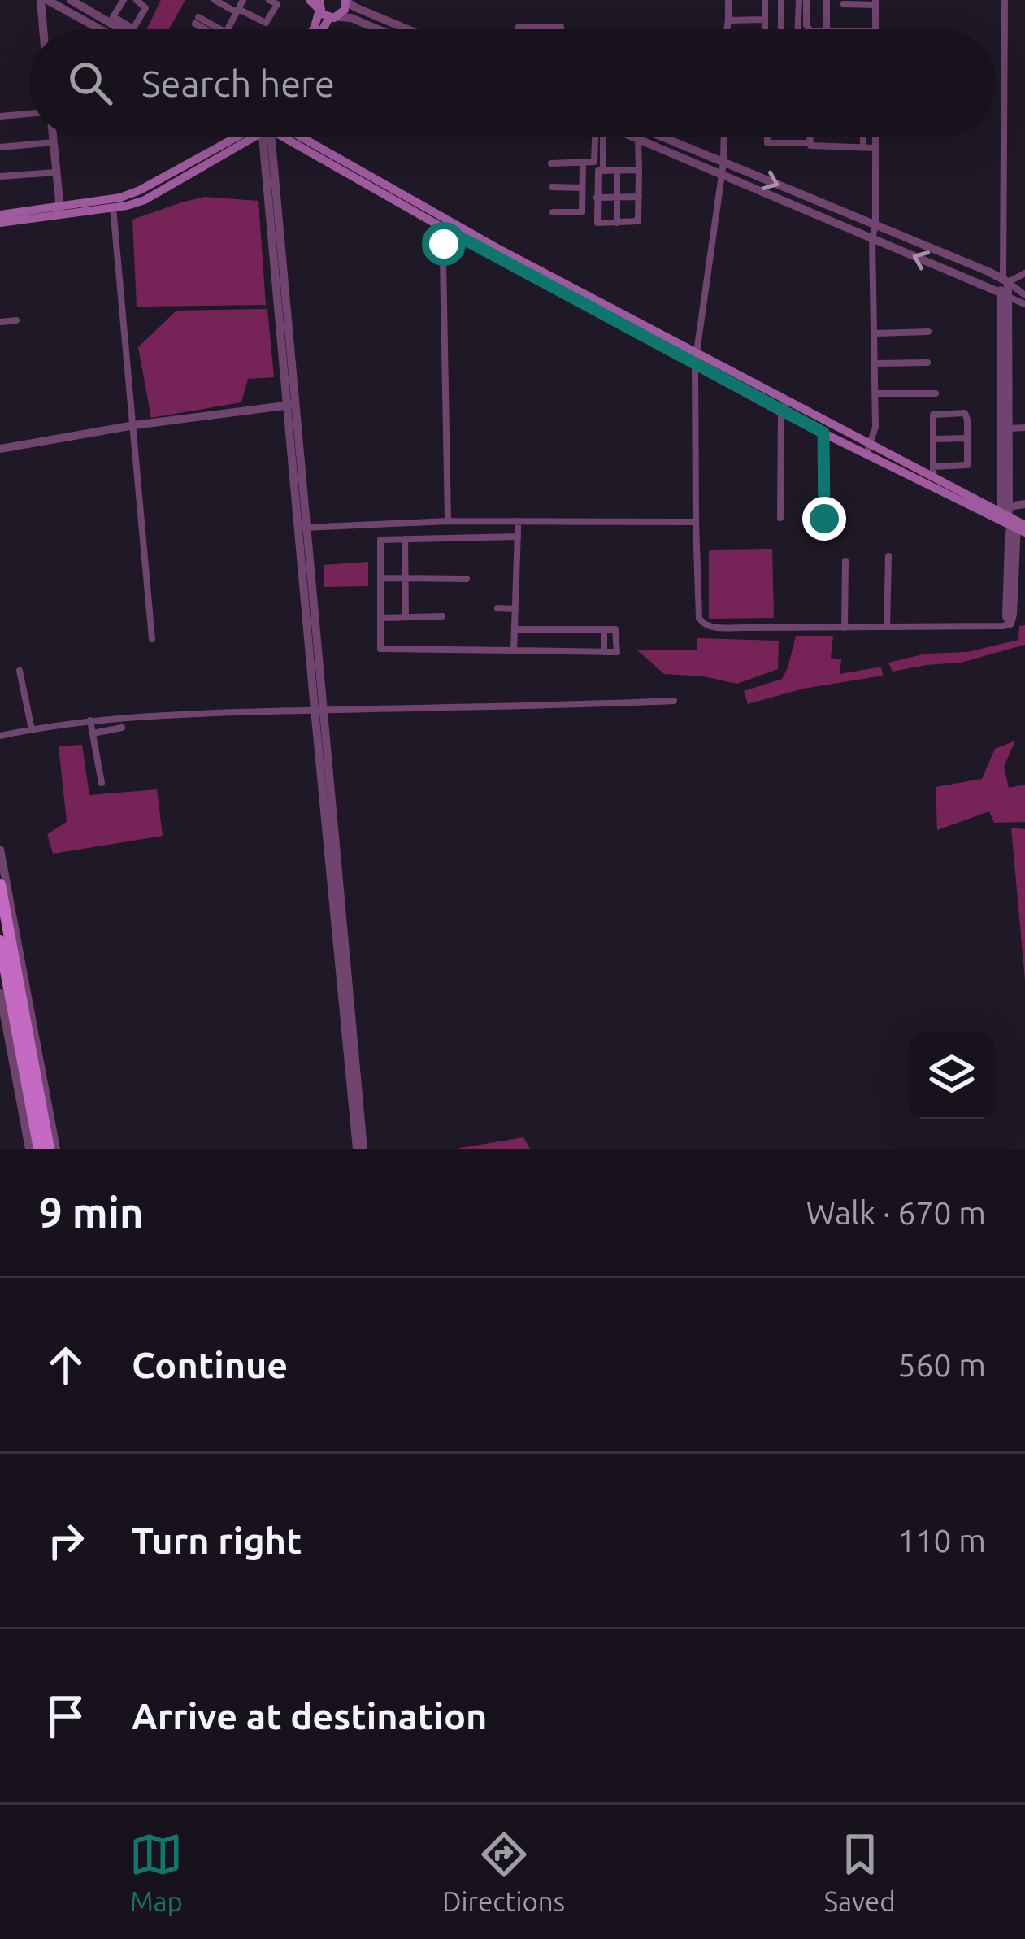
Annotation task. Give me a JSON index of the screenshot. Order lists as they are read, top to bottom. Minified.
{"page":{"search":"Search here","heading":["9 min","Walk · 670 m"],"list":[["Continue","560 m"],["Turn right","110 m"],"Arrive at destination"],"nav":["Map","Directions","Saved"]}}
